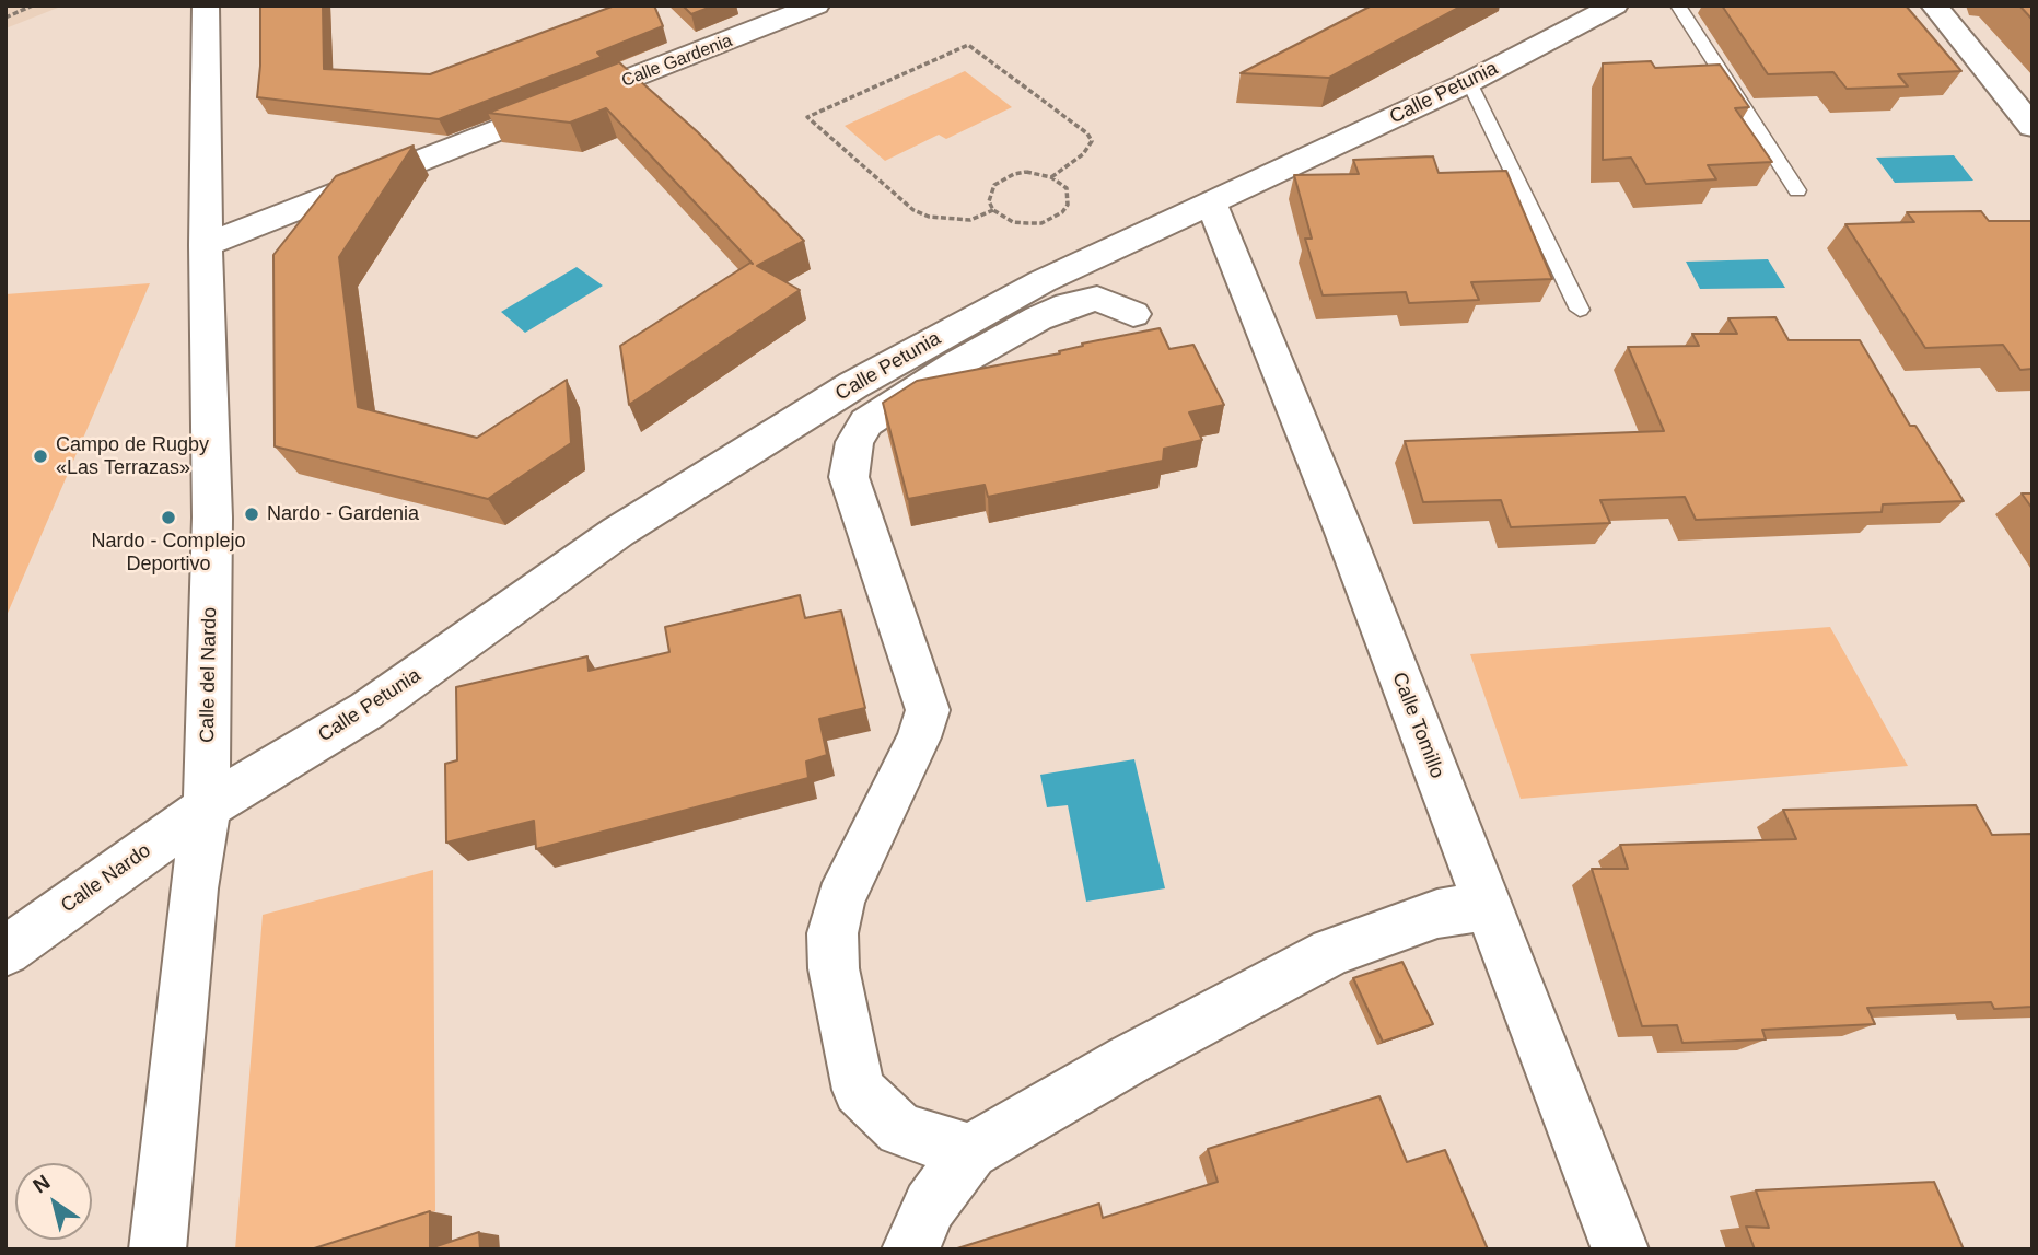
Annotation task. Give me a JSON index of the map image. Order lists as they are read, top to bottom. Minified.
{"streets":{"street":["Calle Gardenia","Calle Petunia","Calle del Nardo","Calle Tomillo","Calle Nardo"]},"crossings":[["Calle Gardenia","Calle del Nardo"],["Calle Petunia","Calle del Nardo"],["Calle Petunia","Calle Tomillo"],["Calle Petunia","Calle Nardo"],["Calle del Nardo","Calle Nardo"]],"places":["Campo de Rugby «Las Terrazas»","Nardo - Gardenia","Nardo - Complejo Deportivo"],"north":"top left"}
